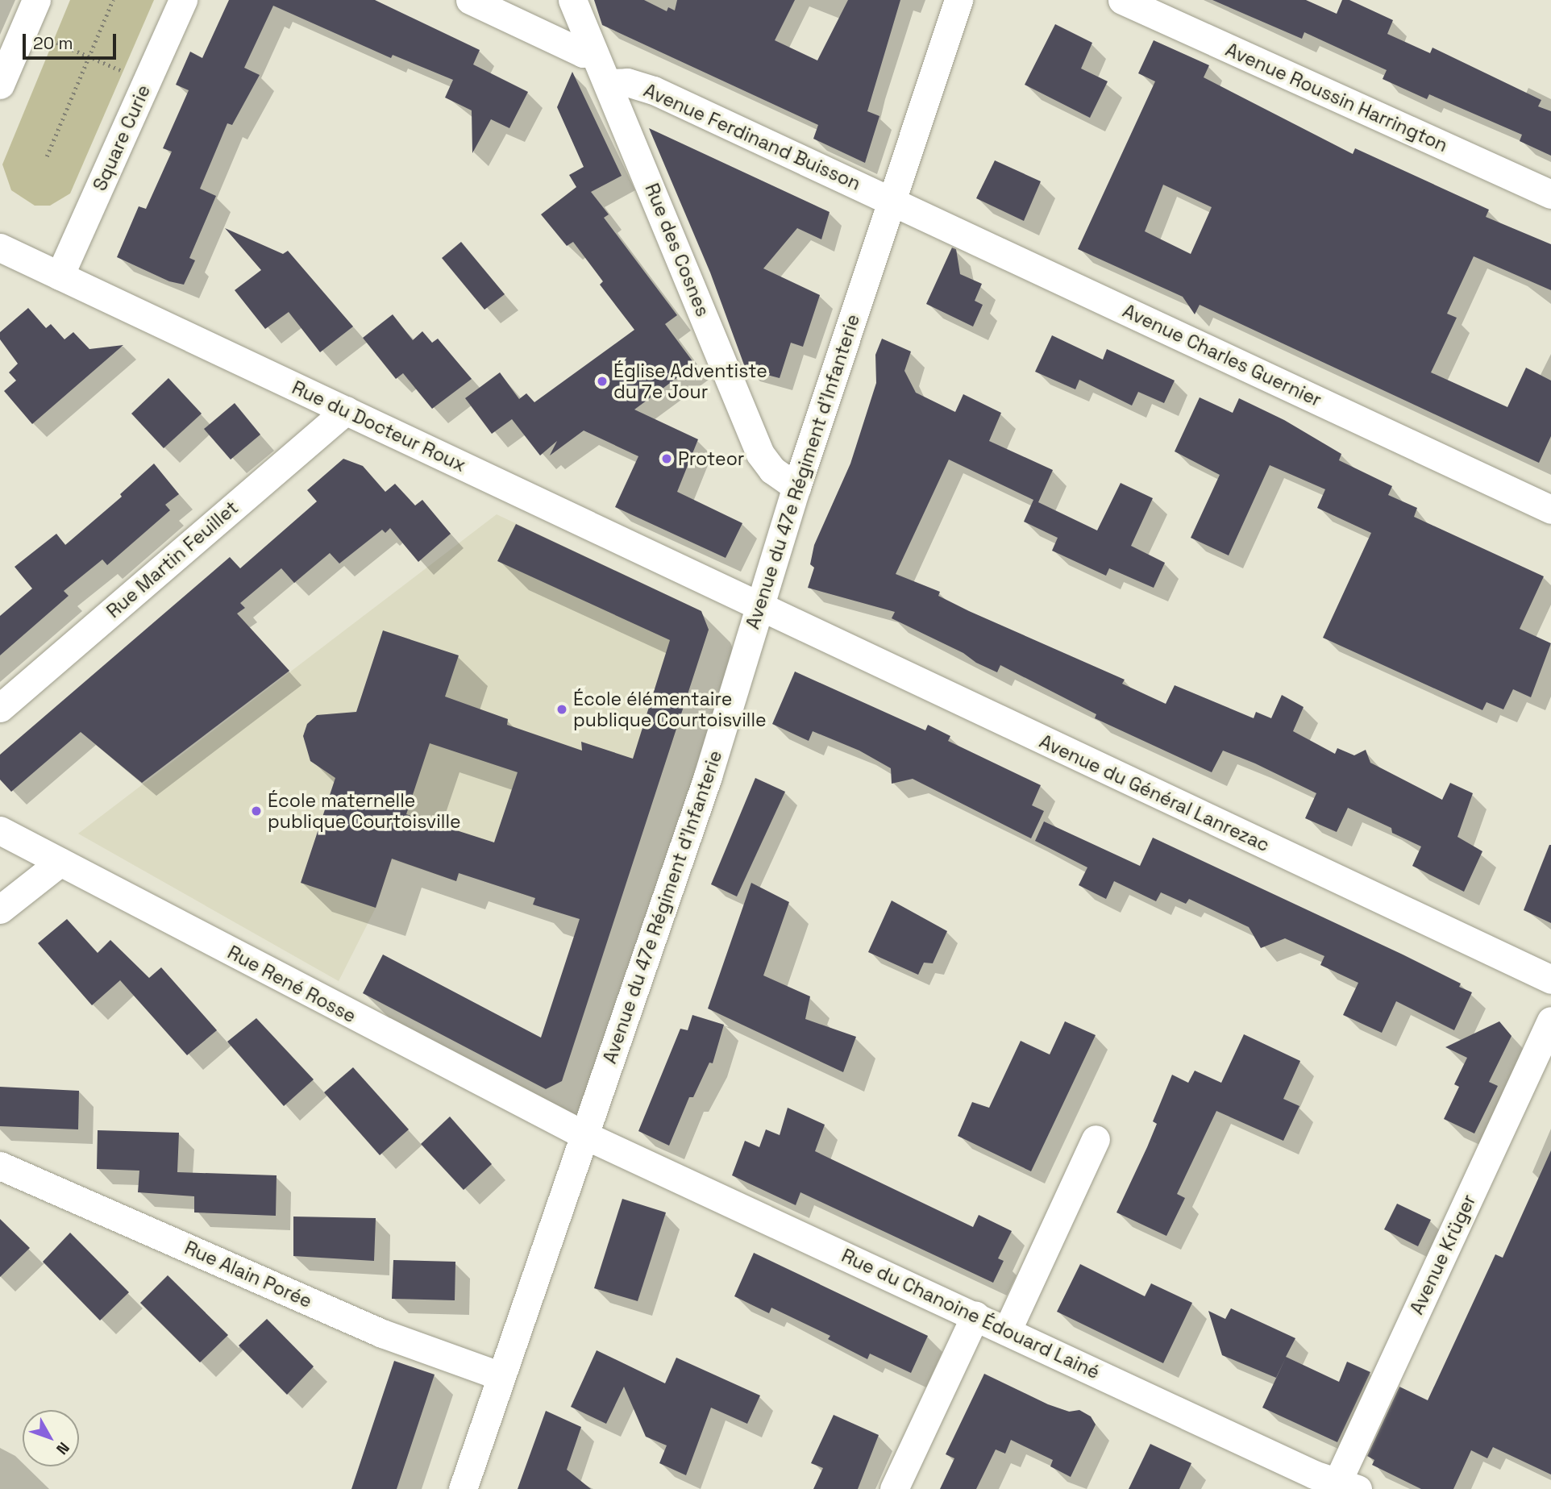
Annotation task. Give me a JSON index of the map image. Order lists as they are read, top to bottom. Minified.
{"streets":{"street":["Avenue Roussin Harrington","Avenue Ferdinand Buisson","Square Curie","Rue des Cosnes","Avenue Charles Guernier","Rue du Docteur Roux","Avenue du 47e Régiment d'Infanterie","Rue Martin Feuillet","Avenue du Général Lanrezac","Rue René Rosse","Avenue Krüger","Rue Alain Porée","Rue du Chanoine Édouard Lainé"]},"crossings":[["Avenue Ferdinand Buisson","Rue des Cosnes"],["Avenue Ferdinand Buisson","Avenue Charles Guernier"],["Avenue Ferdinand Buisson","Avenue du 47e Régiment d'Infanterie"],["Square Curie","Rue du Docteur Roux"],["Rue des Cosnes","Avenue du 47e Régiment d'Infanterie"],["Avenue Charles Guernier","Avenue du 47e Régiment d'Infanterie"],["Rue du Docteur Roux","Avenue du 47e Régiment d'Infanterie"],["Rue du Docteur Roux","Rue Martin Feuillet"],["Rue du Docteur Roux","Avenue du Général Lanrezac"],["Avenue du 47e Régiment d'Infanterie","Avenue du Général Lanrezac"],["Avenue du 47e Régiment d'Infanterie","Rue René Rosse"],["Avenue du 47e Régiment d'Infanterie","Rue Alain Porée"],["Avenue du 47e Régiment d'Infanterie","Rue du Chanoine Édouard Lainé"],["Rue René Rosse","Rue du Chanoine Édouard Lainé"],["Avenue Krüger","Rue du Chanoine Édouard Lainé"]],"places":["Église Adventiste du 7e Jour","Proteor","École élémentaire publique Courtoisville","École maternelle publique Courtoisville"],"scale_bar":"20 m","north":"bottom right"}
